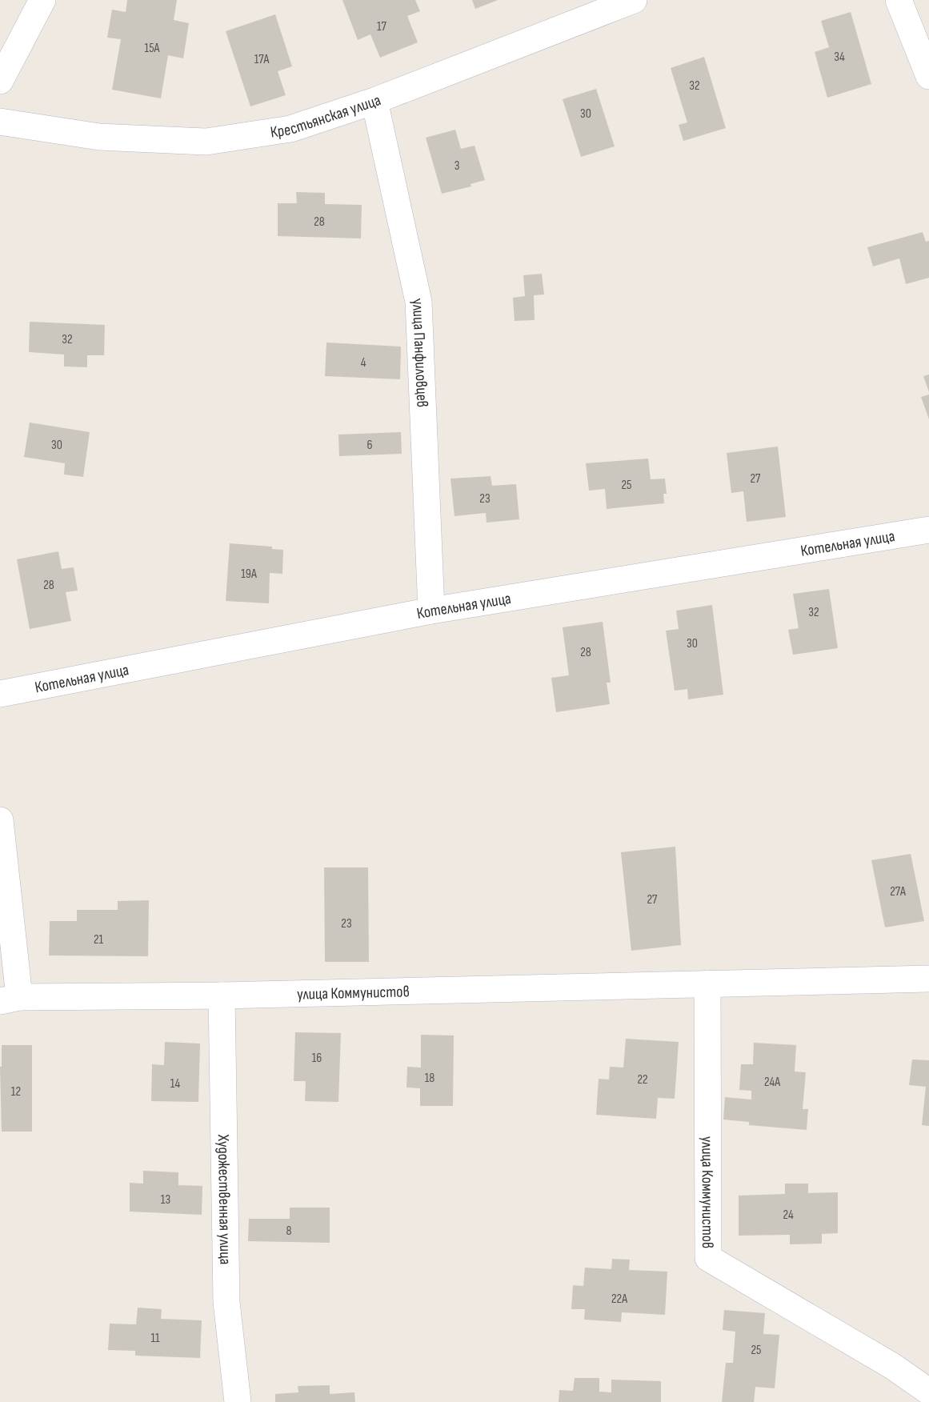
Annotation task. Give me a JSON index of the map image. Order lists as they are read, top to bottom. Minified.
{"streets":{"street":["Крестьянская улица","улица Панфиловцев","Котельная улица","улица Коммунистов","Художественная улица"]},"crossings":[["Крестьянская улица","улица Панфиловцев"],["улица Панфиловцев","Котельная улица"],["улица Коммунистов","Художественная улица"]],"house_numbers":["17","15А","34","17А","32","30","3","28","32","4","30","6","27","25","23","19А","28","32","30","28","27А","27","23","21","16","18","22","24А","14","12","13","24","8","22А","11","25"]}
